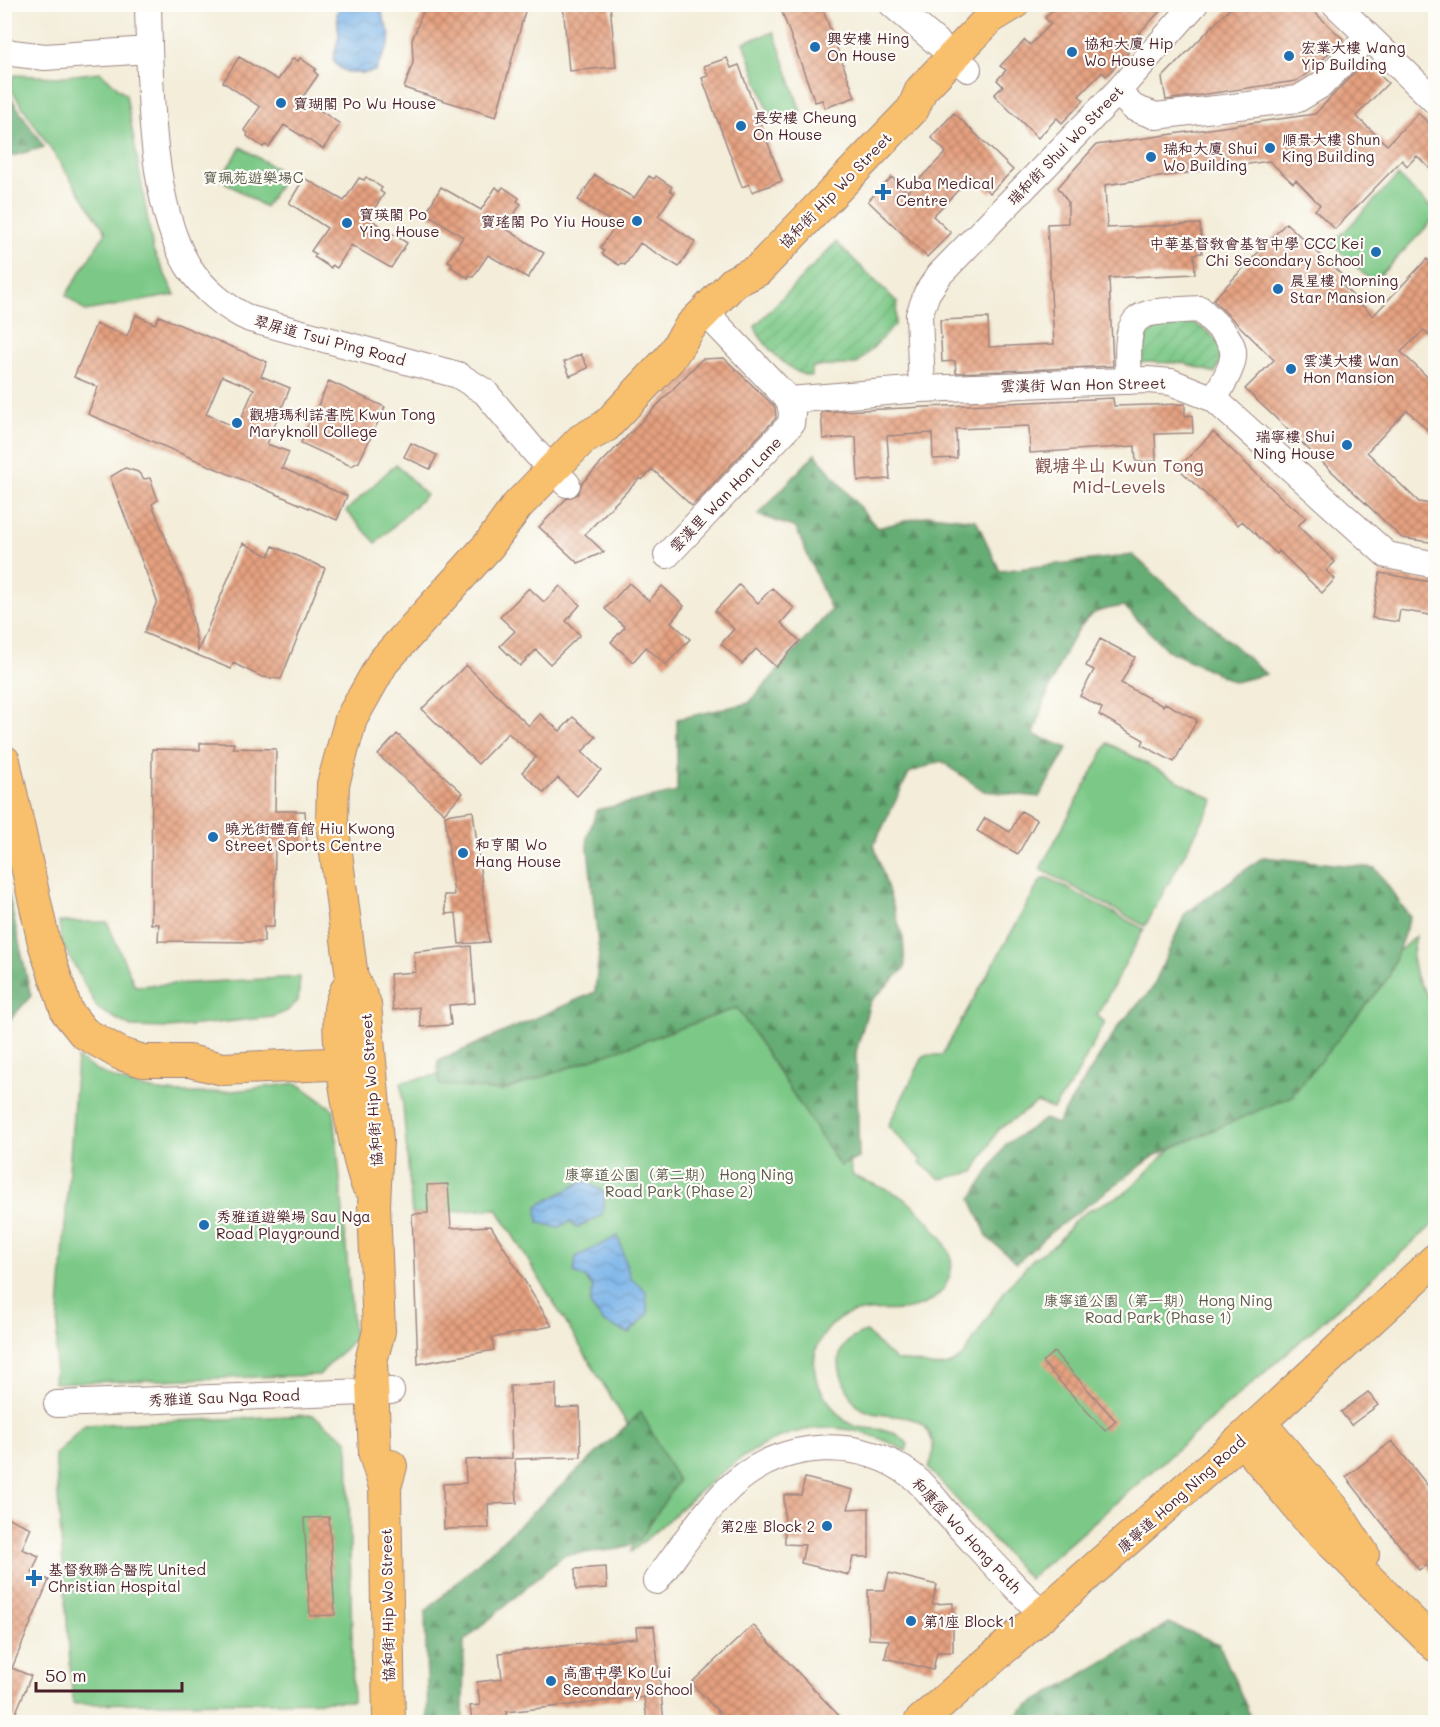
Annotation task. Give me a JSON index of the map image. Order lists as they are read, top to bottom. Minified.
{"streets":{"main road":["協和街 Hip Wo Street","康寧道 Hong Ning Road"],"street":["瑞和街 Shui Wo Street","翠屏道 Tsui Ping Road","雲漢街 Wan Hon Street","雲漢里 Wan Hon Lane","秀雅道 Sau Nga Road","和康徑 Wo Hong Path"]},"crossings":[["瑞和街 Shui Wo Street","雲漢街 Wan Hon Street"],["協和街 Hip Wo Street","翠屏道 Tsui Ping Road"],["協和街 Hip Wo Street","秀雅道 Sau Nga Road"],["雲漢街 Wan Hon Street","雲漢里 Wan Hon Lane"],["康寧道 Hong Ning Road","和康徑 Wo Hong Path"]],"districts":["觀塘半山 Kwun Tong Mid-Levels"],"parks":["寶珮苑遊樂場C","康寧道公園（第二期） Hong Ning Road Park (Phase 2)","康寧道公園（第一期） Hong Ning Road Park (Phase 1)"],"places":{"other":["興安樓 Hing On House","協和大廈 Hip Wo House","宏業大樓 Wang Yip Building","寶瑚閣 Po Wu House","長安樓 Cheung On House","順景大樓 Shun King Building","瑞和大廈 Shui Wo Building","寶瑤閣 Po Yiu House","寶瑛閣 Po Ying House","中華基督教會基智中學 CCC Kei Chi Secondary School","晨星樓 Morning Star Mansion","雲漢大樓 Wan Hon Mansion","觀塘瑪利諾書院 Kwun Tong Maryknoll College","瑞寧樓 Shui Ning House","曉光街體育館 Hiu Kwong Street Sports Centre","和亨閣 Wo Hang House","秀雅道遊樂場 Sau Nga Road Playground","第2座 Block 2","第1座 Block 1","高雷中學 Ko Lui Secondary School"],"health":["Kuba Medical Centre","基督教聯合醫院 United Christian Hospital"]},"scale_bar":"50 m"}
